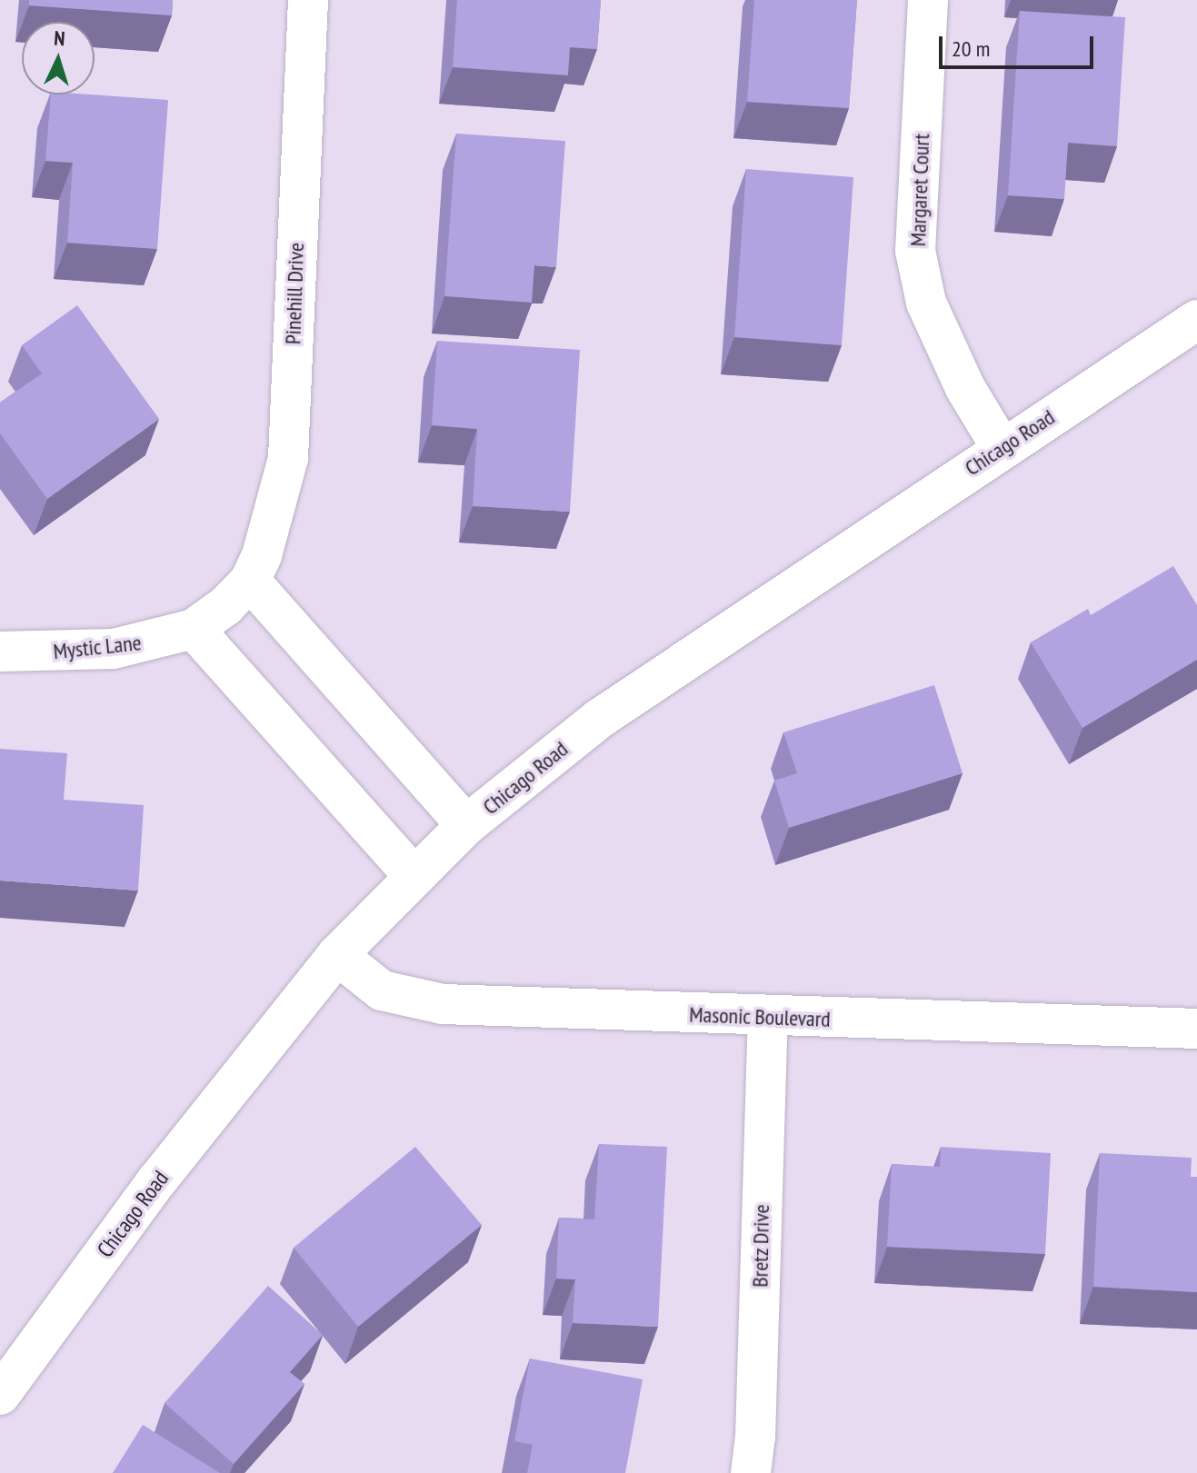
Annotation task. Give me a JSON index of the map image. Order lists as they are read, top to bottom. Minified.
{"streets":{"street":["Margaret Court","Pinehill Drive","Chicago Road","Mystic Lane","Masonic Boulevard","Bretz Drive"]},"crossings":[["Margaret Court","Chicago Road"],["Pinehill Drive","Mystic Lane"],["Chicago Road","Masonic Boulevard"],["Masonic Boulevard","Bretz Drive"]],"scale_bar":"20 m","north":"top"}
